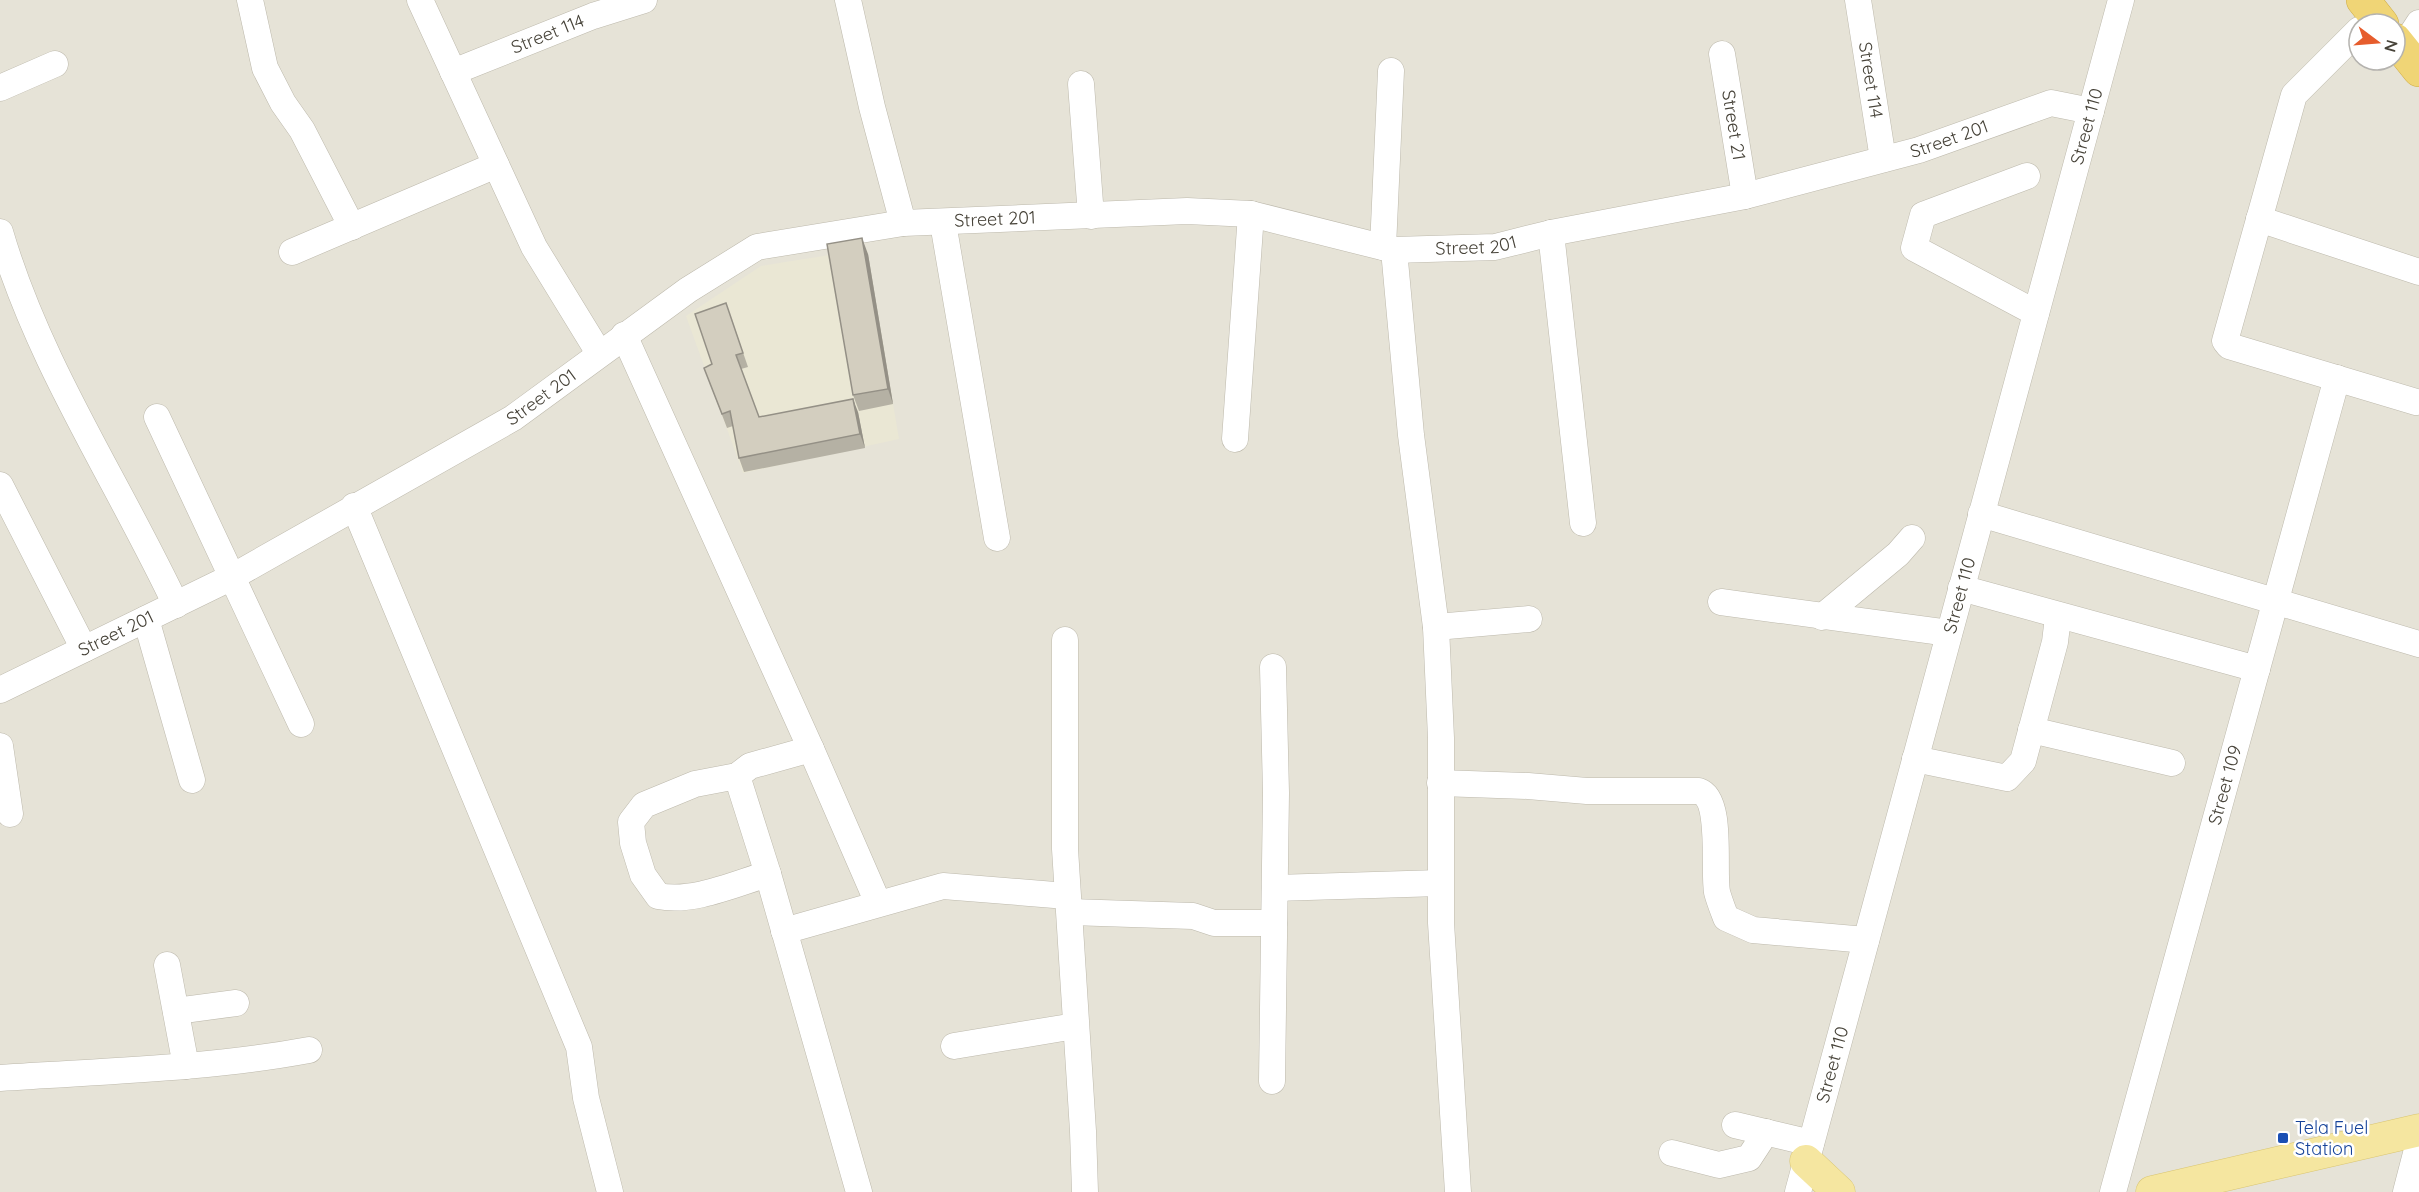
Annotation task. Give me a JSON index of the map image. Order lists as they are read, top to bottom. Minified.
{"streets":{"street":["Street 114","Street 21","Street 110","Street 201","Street 109"]},"crossings":[["Street 114","Street 201"],["Street 21","Street 201"],["Street 110","Street 201"]],"places":{"transit":["Tela Fuel Station"]},"north":"right"}
